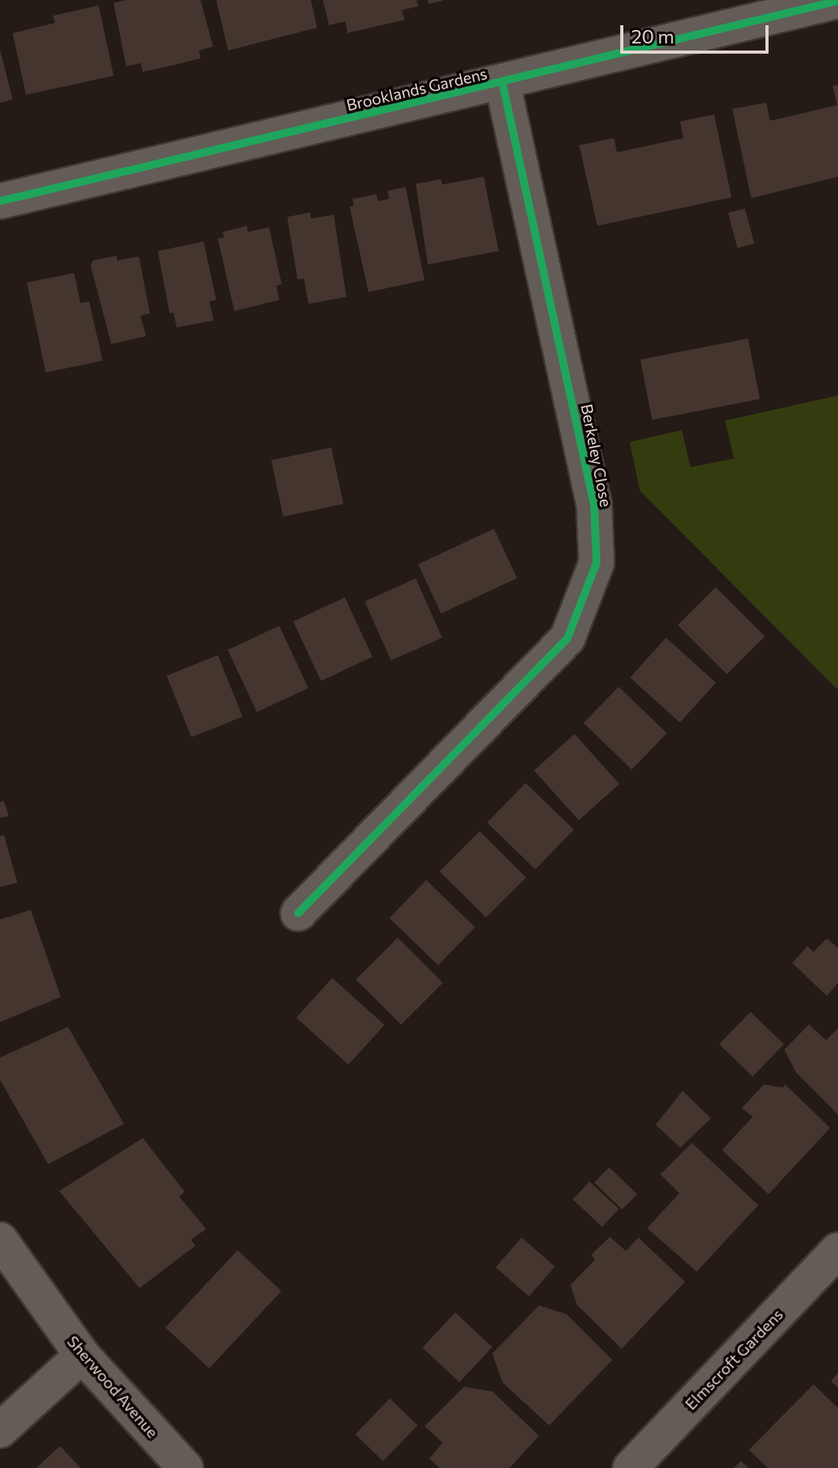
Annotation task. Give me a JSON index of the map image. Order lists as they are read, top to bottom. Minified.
{"streets":{"street":["Brooklands Gardens","Berkeley Close","Elmscroft Gardens","Sherwood Avenue"]},"crossings":[["Brooklands Gardens","Berkeley Close"]],"scale_bar":"20 m"}
